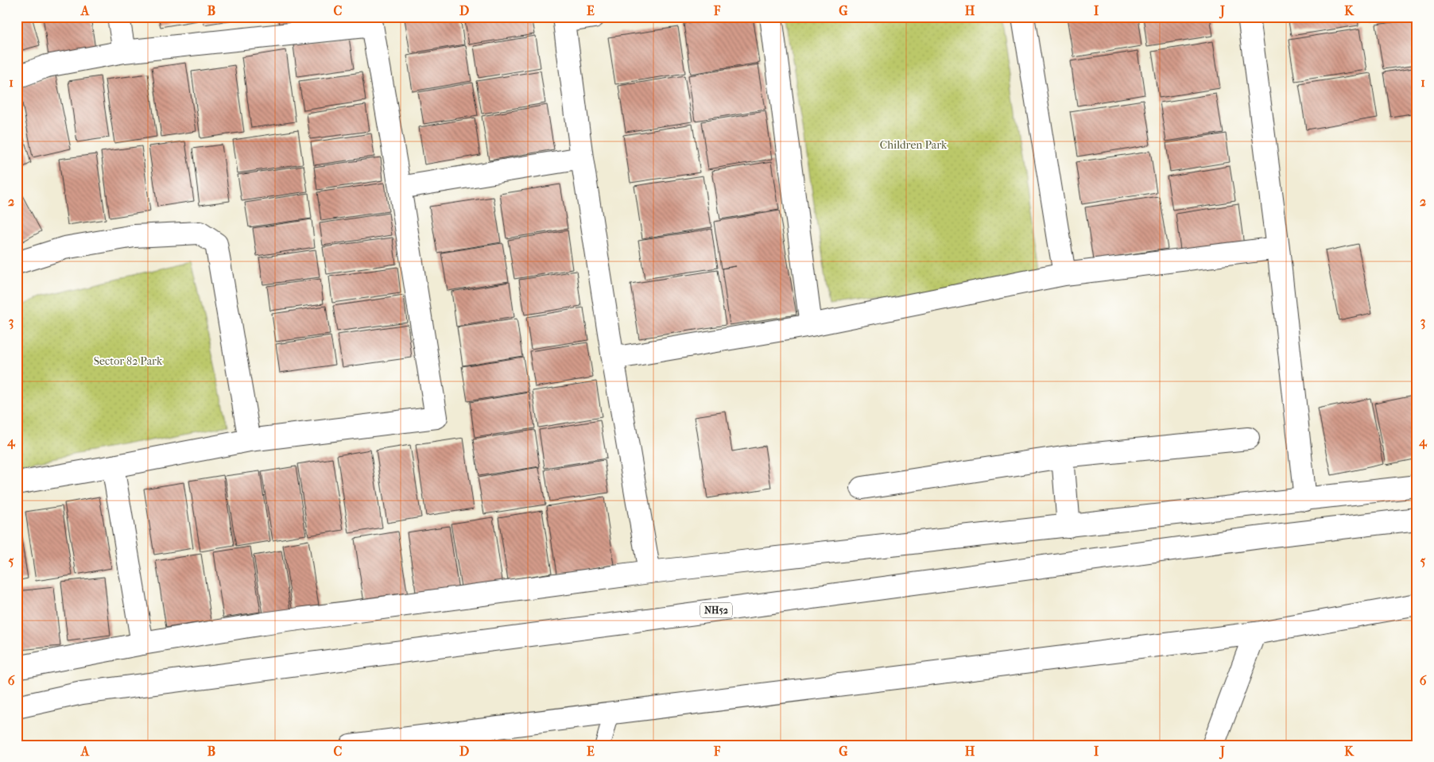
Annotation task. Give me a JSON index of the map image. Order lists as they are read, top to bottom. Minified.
{"streets":{"main road":["NH52"]},"parks":["Children Park","Sector 82 Park"],"grid":{"columns":["A","B","C","D","E","F","G","H","I","J","K"],"rows":["1","2","3","4","5","6"]}}
